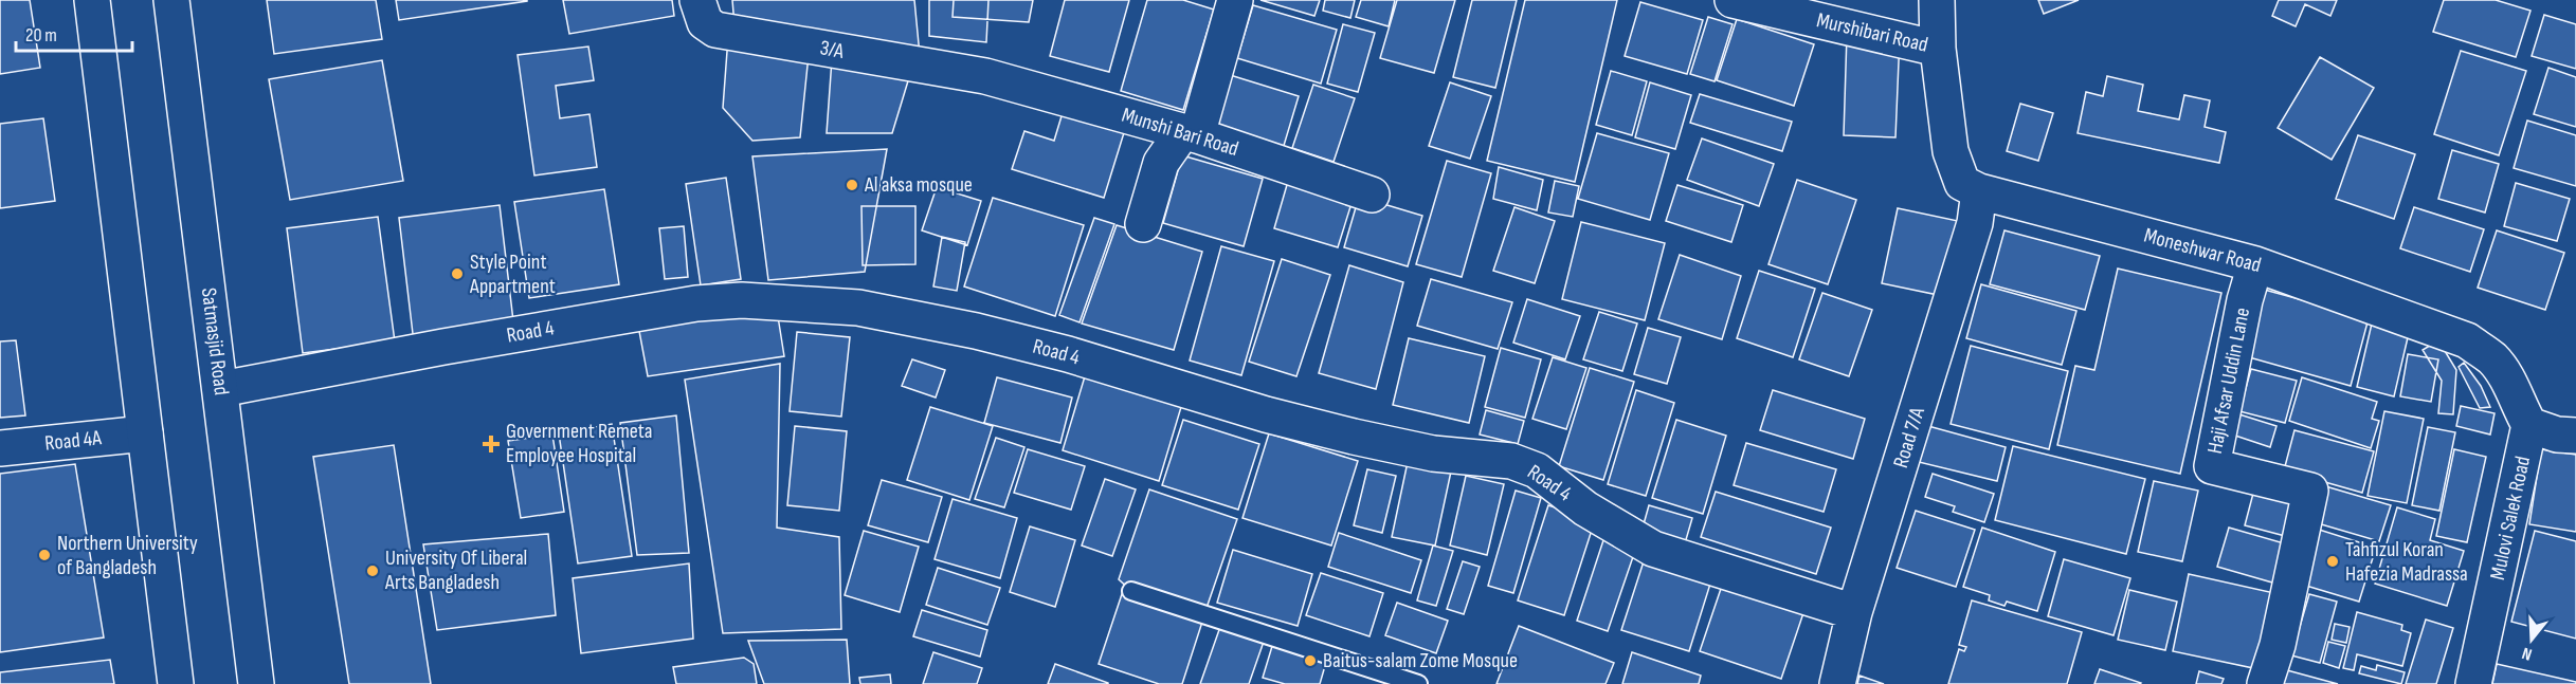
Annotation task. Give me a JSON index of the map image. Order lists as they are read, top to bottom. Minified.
{"streets":{"street":["Murshibari Road","3/A","Munshi Bari Road","Moneshwar Road","Road 4","Satmasjid Road","Haji Afsar Uddin Lane","Road 7/A","Road 4A","Mulovi Salek Road"]},"crossings":[["Murshibari Road","Moneshwar Road"],["3/A","Munshi Bari Road"],["Moneshwar Road","Haji Afsar Uddin Lane"],["Moneshwar Road","Road 7/A"],["Moneshwar Road","Mulovi Salek Road"],["Road 4","Satmasjid Road"],["Road 4","Road 7/A"]],"places":{"other":["Al aksa mosque","Style Point Appartment","Northern University of Bangladesh","Tahfizul Koran Hafezia Madrassa","University Of Liberal Arts Bangladesh","Baitus-salam Zome Mosque"],"health":["Government Remeta Employee Hospital"]},"scale_bar":"20 m","north":"bottom"}
